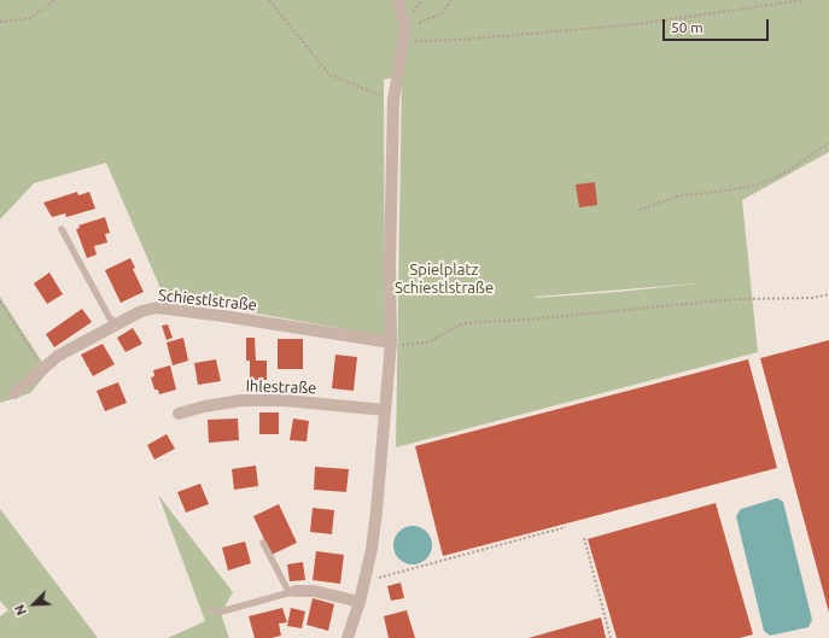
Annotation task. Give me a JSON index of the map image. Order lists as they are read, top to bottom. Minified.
{"streets":{"street":["Schiestlstraße","Ihlestraße"]},"parks":["Spielplatz Schiestlstraße"],"scale_bar":"50 m","north":"bottom left"}
